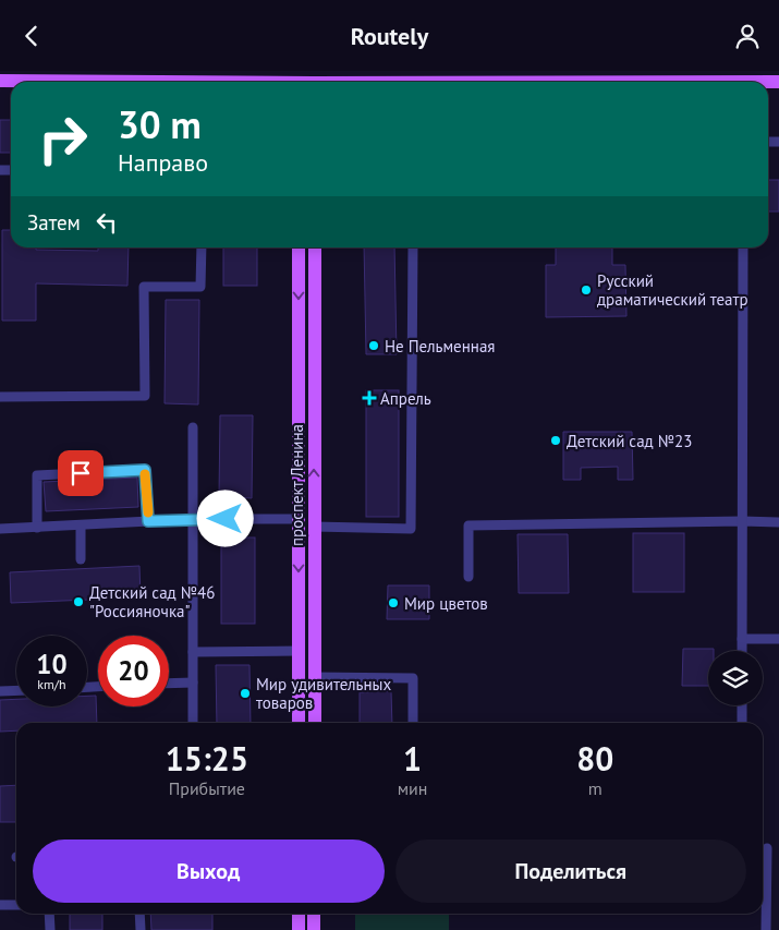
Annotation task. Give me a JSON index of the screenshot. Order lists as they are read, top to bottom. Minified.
{"streets":{"main road":["проспект Ленина"]},"places":{"other":["Русский драматический театр","Не Пельменная","Детский сад №23","Детский сад №46 \"Россияночка\"","Мир цветов","Мир удивительных товаров"],"health":["Апрель"]},"page":{"header":"Routely","turn":["30 m","Направо"],"then":"Затем","speed":"10 km/h","limit":"20","eta":["15:25","Прибытие","1","мин","80","m"],"buttons":["Выход","Поделиться"]}}
